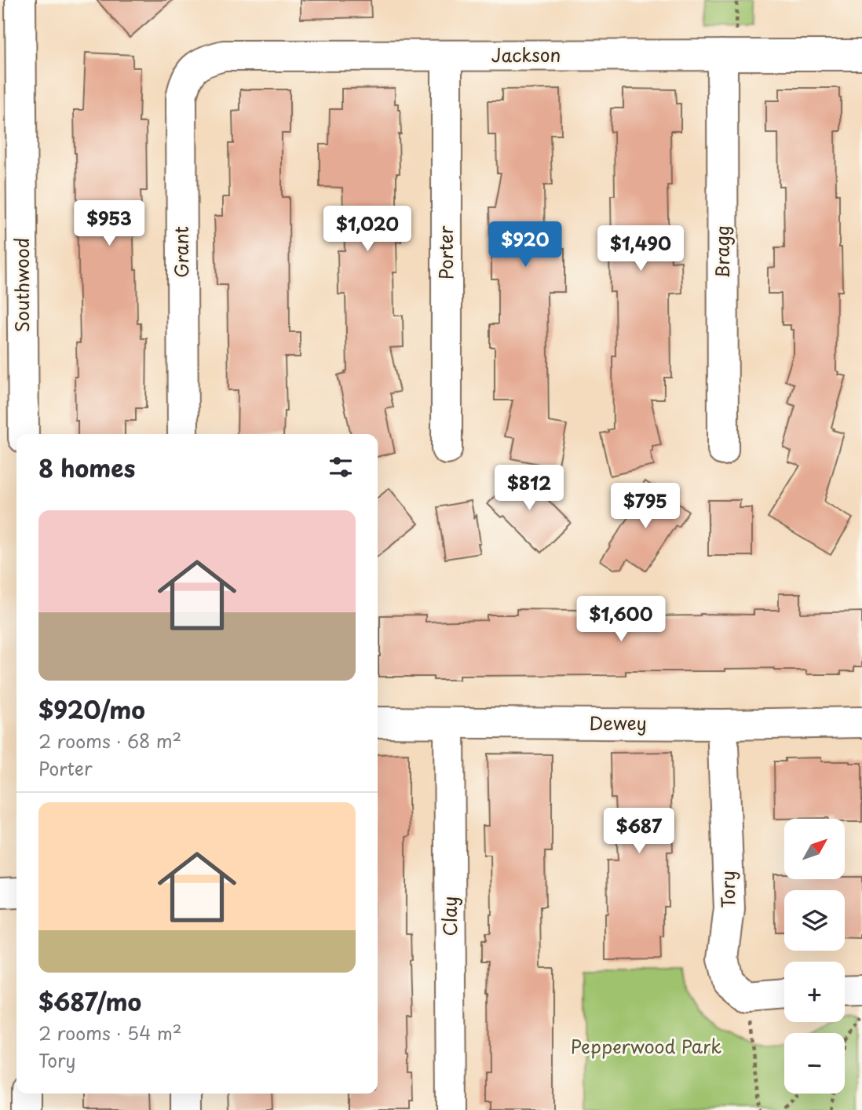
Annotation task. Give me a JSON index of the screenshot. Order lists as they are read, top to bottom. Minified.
{"streets":{"street":["Jackson","Grant","Bragg","Porter","Southwood","Dewey","Tory","Clay"]},"crossings":[["Jackson","Grant"],["Jackson","Bragg"],["Jackson","Porter"],["Dewey","Tory"],["Dewey","Clay"]],"parks":["Pepperwood Park"],"north":"top right","page":{"price":["$953","$1,020","$920","$1,490","$812","$795","$1,600","$687"],"heading":"8 homes","list":[{"name":"$920/mo","note":"2 rooms · 68 m² · Porter"},{"name":"$687/mo","note":"2 rooms · 54 m² · Tory"}],"map_buttons":["+","−"]}}
